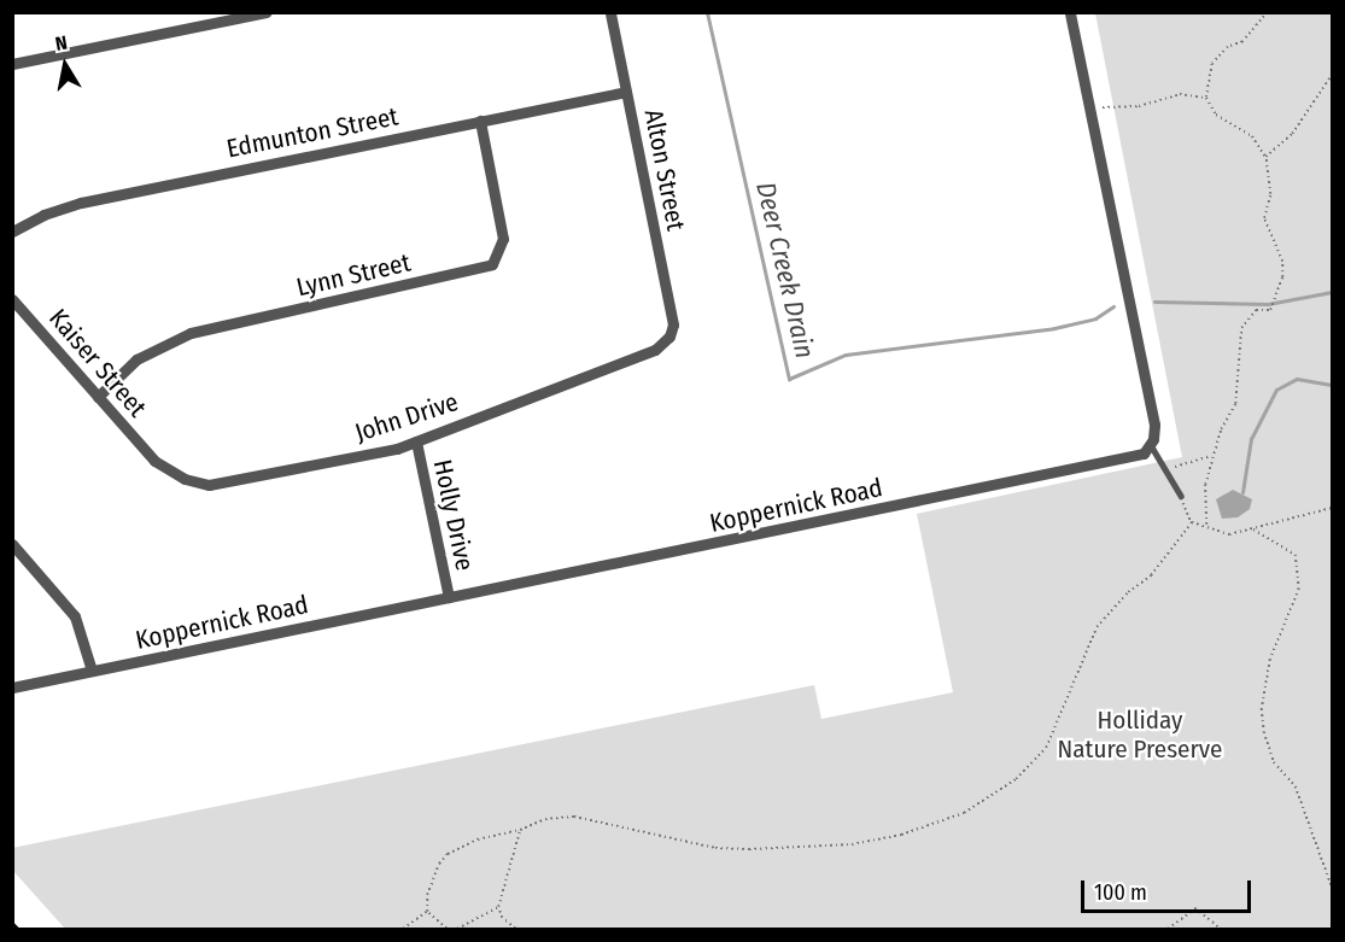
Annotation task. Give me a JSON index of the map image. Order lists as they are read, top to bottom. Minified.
{"streets":{"street":["Edmunton Street","Alton Street","Lynn Street","Kaiser Street","John Drive","Koppernick Road","Holly Drive"]},"crossings":[["Edmunton Street","Alton Street"],["Edmunton Street","Lynn Street"],["Alton Street","John Drive"],["Lynn Street","Kaiser Street"],["Kaiser Street","John Drive"],["John Drive","Holly Drive"],["Koppernick Road","Holly Drive"]],"water":["Deer Creek Drain"],"parks":["Holliday Nature Preserve"],"scale_bar":"100 m","north":"top"}
